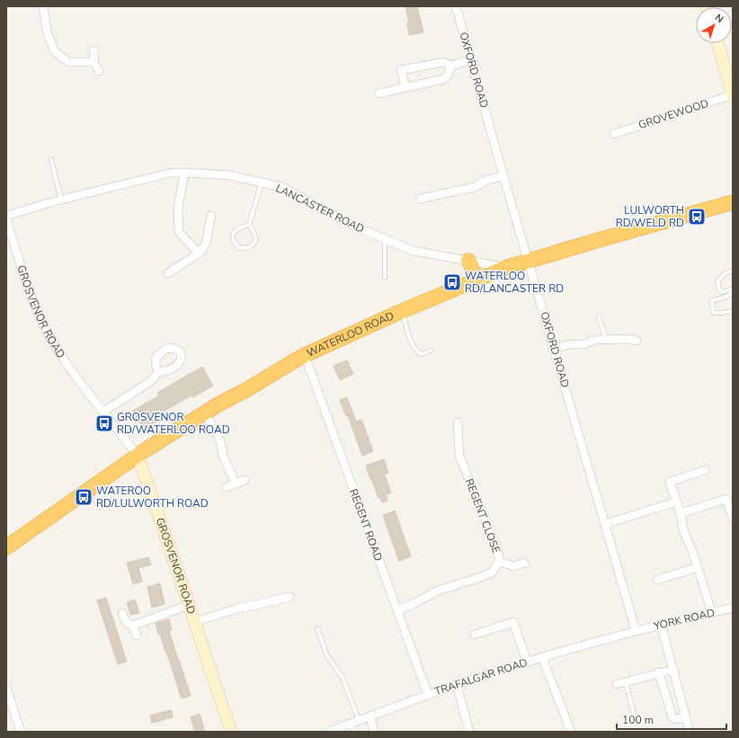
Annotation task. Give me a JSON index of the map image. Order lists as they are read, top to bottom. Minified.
{"streets":{"highway":["WATERLOO ROAD"],"street":["OXFORD ROAD","GROVEWOOD","LANCASTER ROAD","GROSVENOR ROAD","REGENT CLOSE","REGENT ROAD","YORK ROAD","TRAFALGAR ROAD"]},"crossings":[["OXFORD ROAD","WATERLOO ROAD"],["OXFORD ROAD","YORK ROAD"],["OXFORD ROAD","TRAFALGAR ROAD"],["LANCASTER ROAD","WATERLOO ROAD"],["GROSVENOR ROAD","WATERLOO ROAD"],["WATERLOO ROAD","REGENT ROAD"],["REGENT CLOSE","REGENT ROAD"],["REGENT ROAD","TRAFALGAR ROAD"],["YORK ROAD","TRAFALGAR ROAD"]],"places":{"bus stop":["LULWORTH RD/WELD RD","WATERLOO RD/LANCASTER RD","GROSVENOR RD/WATERLOO ROAD","WATEROO RD/LULWORTH ROAD"]},"scale_bar":"100 m","north":"top right"}
